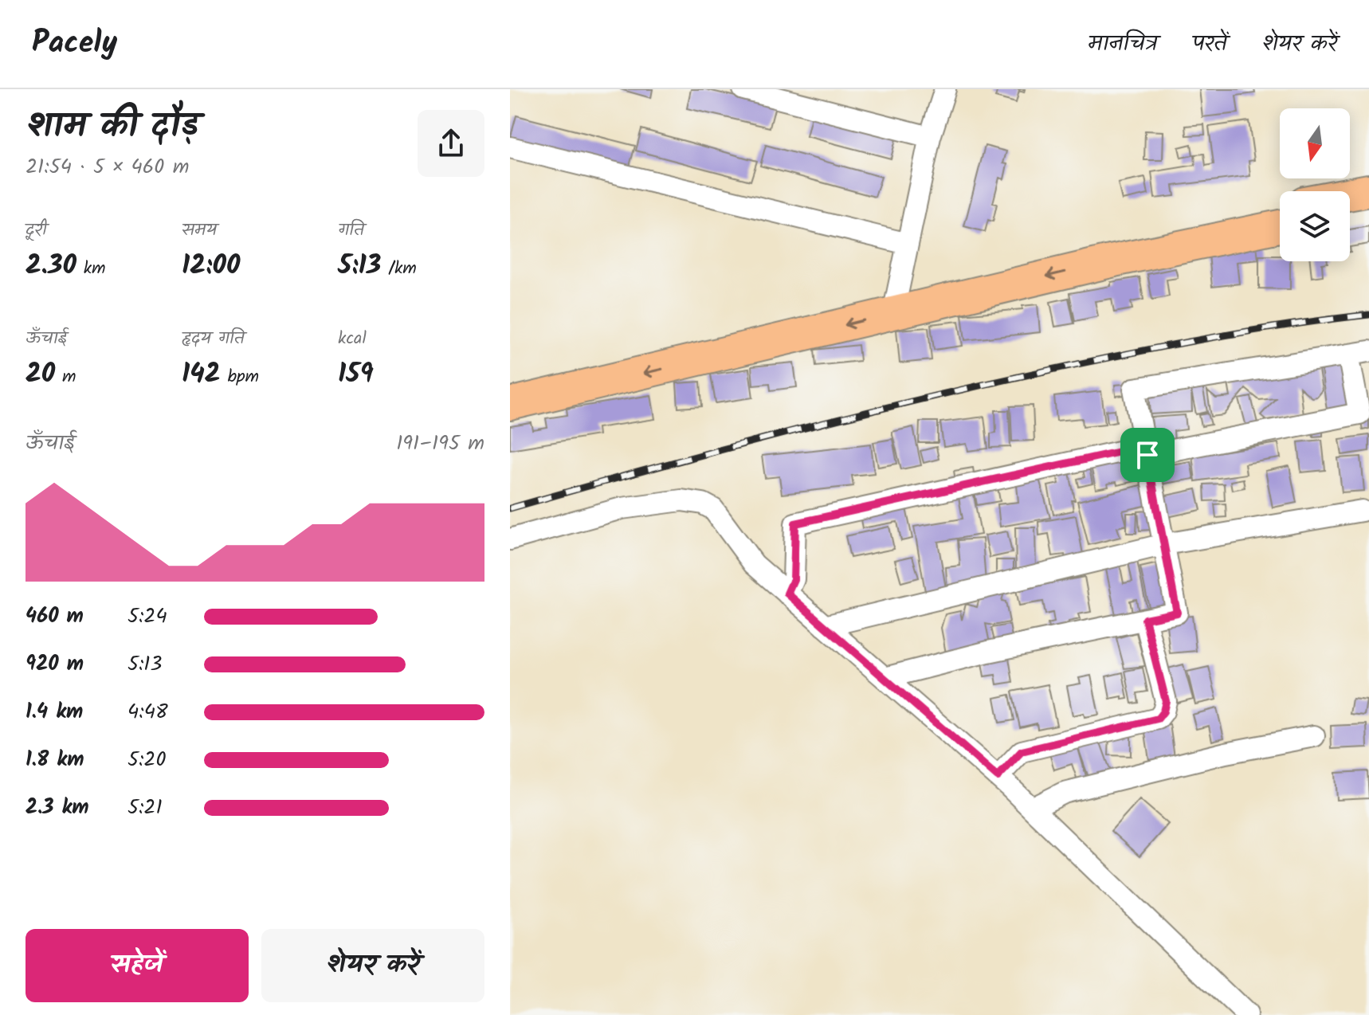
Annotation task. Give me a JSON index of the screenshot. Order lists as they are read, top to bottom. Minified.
{"north":"bottom","page":{"header":"Pacely","nav":["मानचित्र","परतें","शेयर करें"],"heading":["शाम की दौड़","21:54 · 5 × 460 m"],"stats":[["दूरी","2.30 km"],["समय","12:00"],["गति","5:13 /km"],["ऊँचाई","20 m"],["हृदय गति","142 bpm"],["kcal","159"]],"chart":["ऊँचाई","191–195 m"],"list":[{"name":"460 m","note":"5:24"},{"name":"920 m","note":"5:13"},{"name":"1.4 km","note":"4:48"},{"name":"1.8 km","note":"5:20"},{"name":"2.3 km","note":"5:21"}],"buttons":["सहेजें","शेयर करें"]}}
